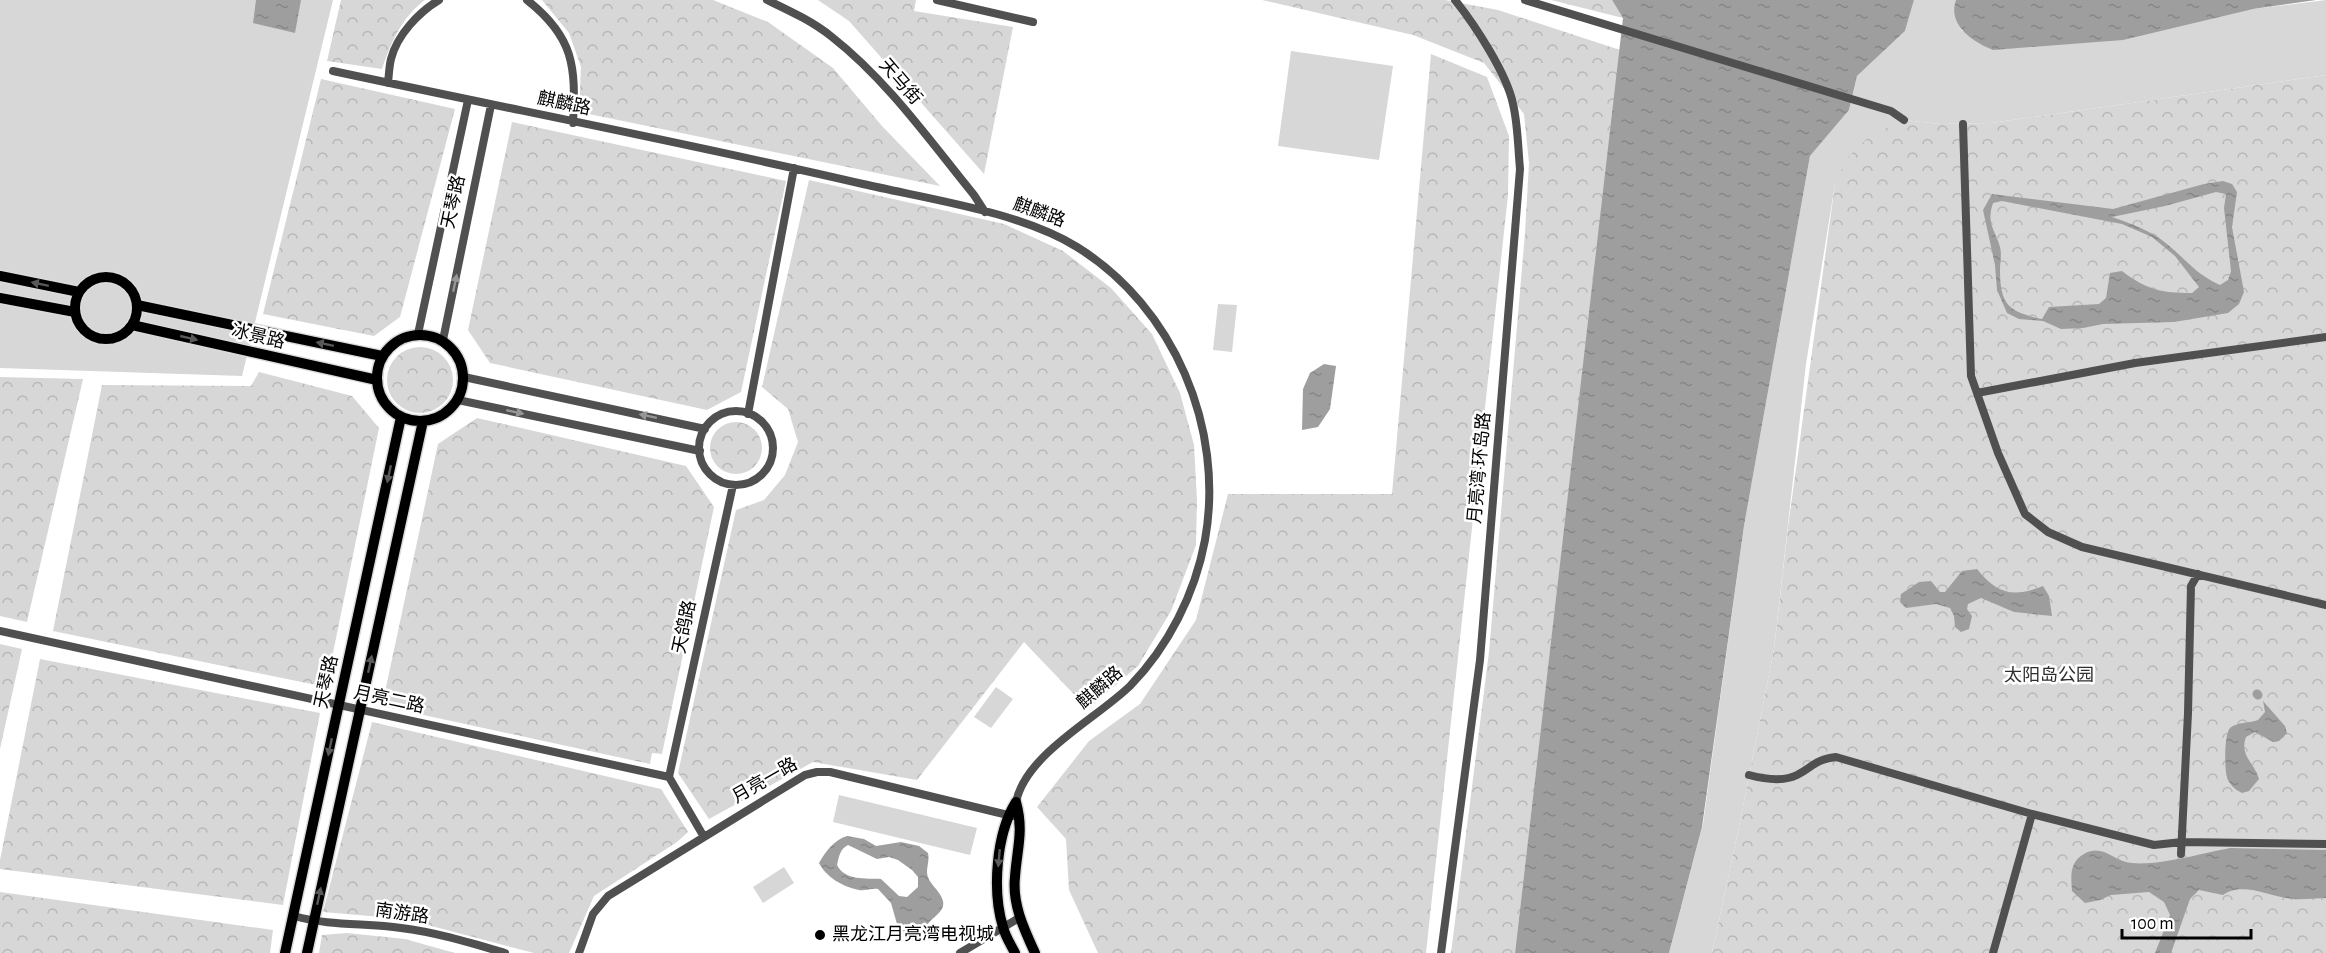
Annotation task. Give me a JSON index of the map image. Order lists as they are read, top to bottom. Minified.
{"streets":{"main road":["麒麟路","天琴路","冰景路"],"street":["天马街","月亮湾·环岛路","天鸽路","月亮二路","月亮一路","南游路"]},"crossings":[["天马街","麒麟路"],["麒麟路","天琴路"],["麒麟路","月亮一路"],["天琴路","冰景路"],["天琴路","月亮二路"],["天琴路","南游路"],["天鸽路","月亮二路"]],"parks":["太阳岛公园"],"places":["黑龙江月亮湾电视城"],"scale_bar":"100 m"}
